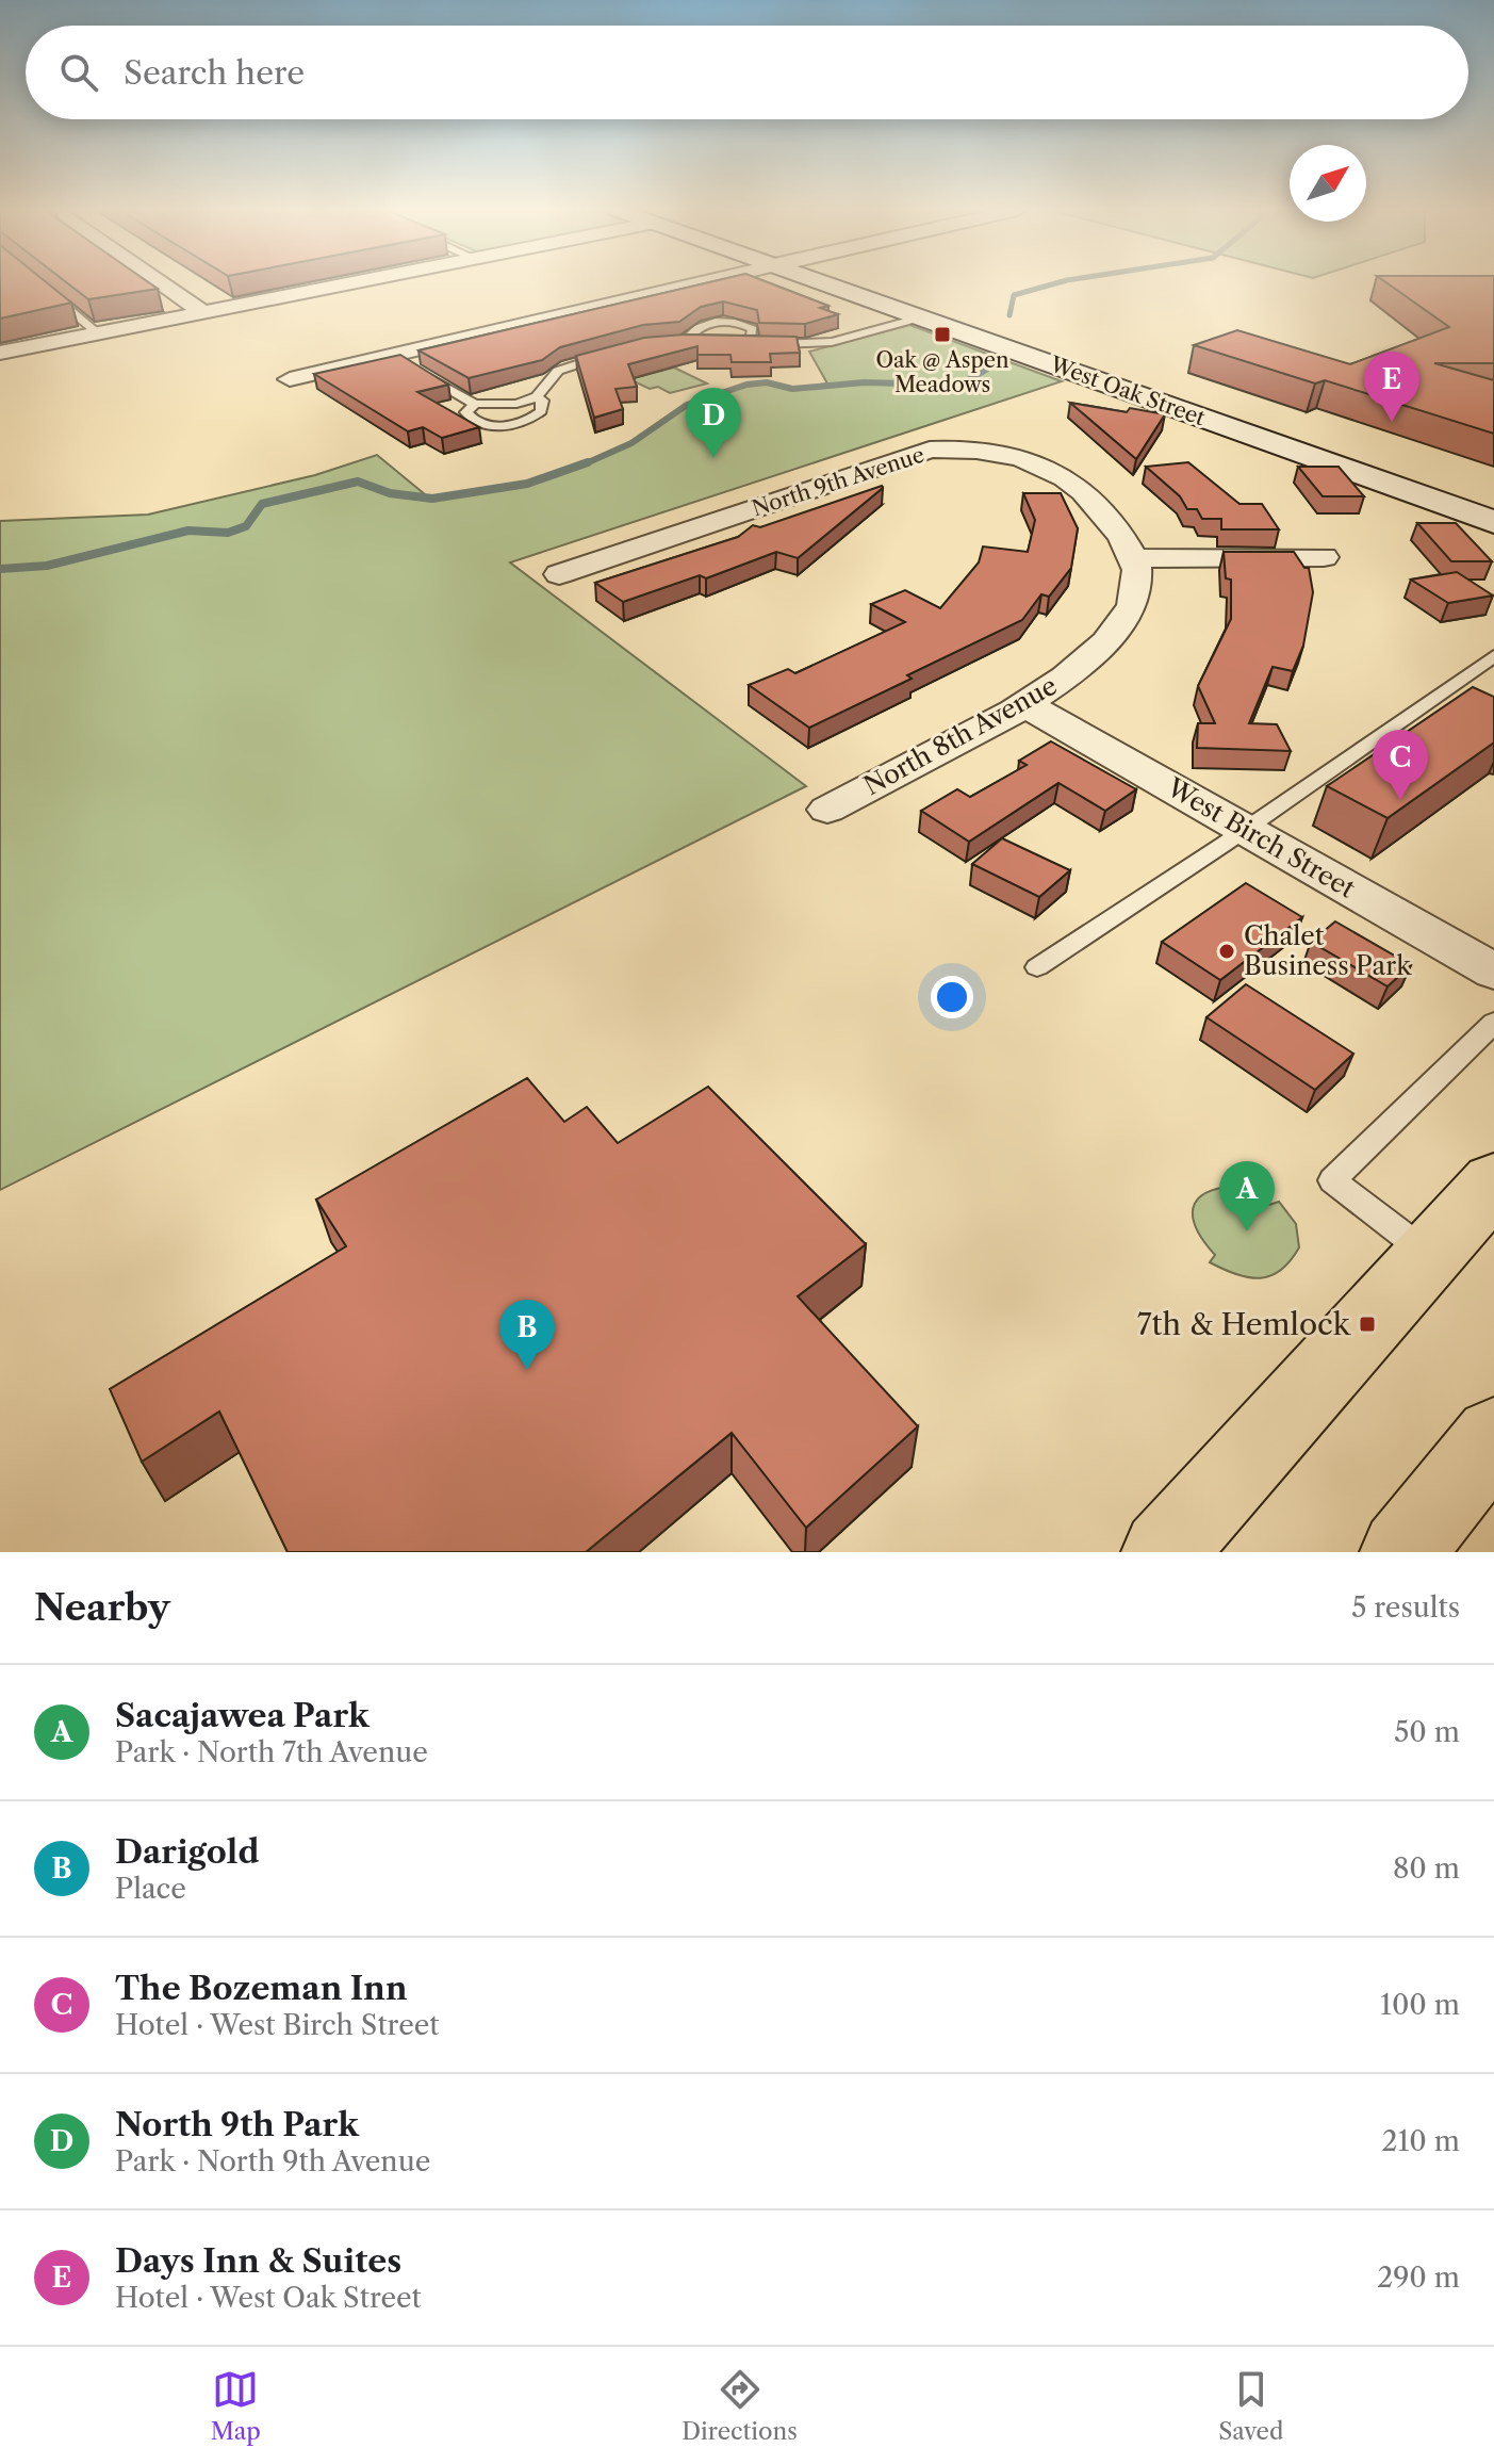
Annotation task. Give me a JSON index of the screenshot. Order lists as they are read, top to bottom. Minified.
{"streets":{"main road":["West Oak Street"],"street":["North 9th Avenue","North 8th Avenue","West Birch Street"]},"crossings":[["North 9th Avenue","North 8th Avenue"],["North 8th Avenue","West Birch Street"]],"places":{"transit":["Oak @ Aspen Meadows","7th & Hemlock"],"other":["Chalet Business Park"]},"north":"top right","page":{"search":"Search here","pins":["E","D","C","A","B"],"heading":["Nearby","5 results"],"list":[{"mark":"A","name":"Sacajawea Park","note":"Park · North 7th Avenue","value":"50 m"},{"mark":"B","name":"Darigold","note":"Place","value":"80 m"},{"mark":"C","name":"The Bozeman Inn","note":"Hotel · West Birch Street","value":"100 m"},{"mark":"D","name":"North 9th Park","note":"Park · North 9th Avenue","value":"210 m"},{"mark":"E","name":"Days Inn & Suites","note":"Hotel · West Oak Street","value":"290 m"}],"nav":["Map","Directions","Saved"]}}
